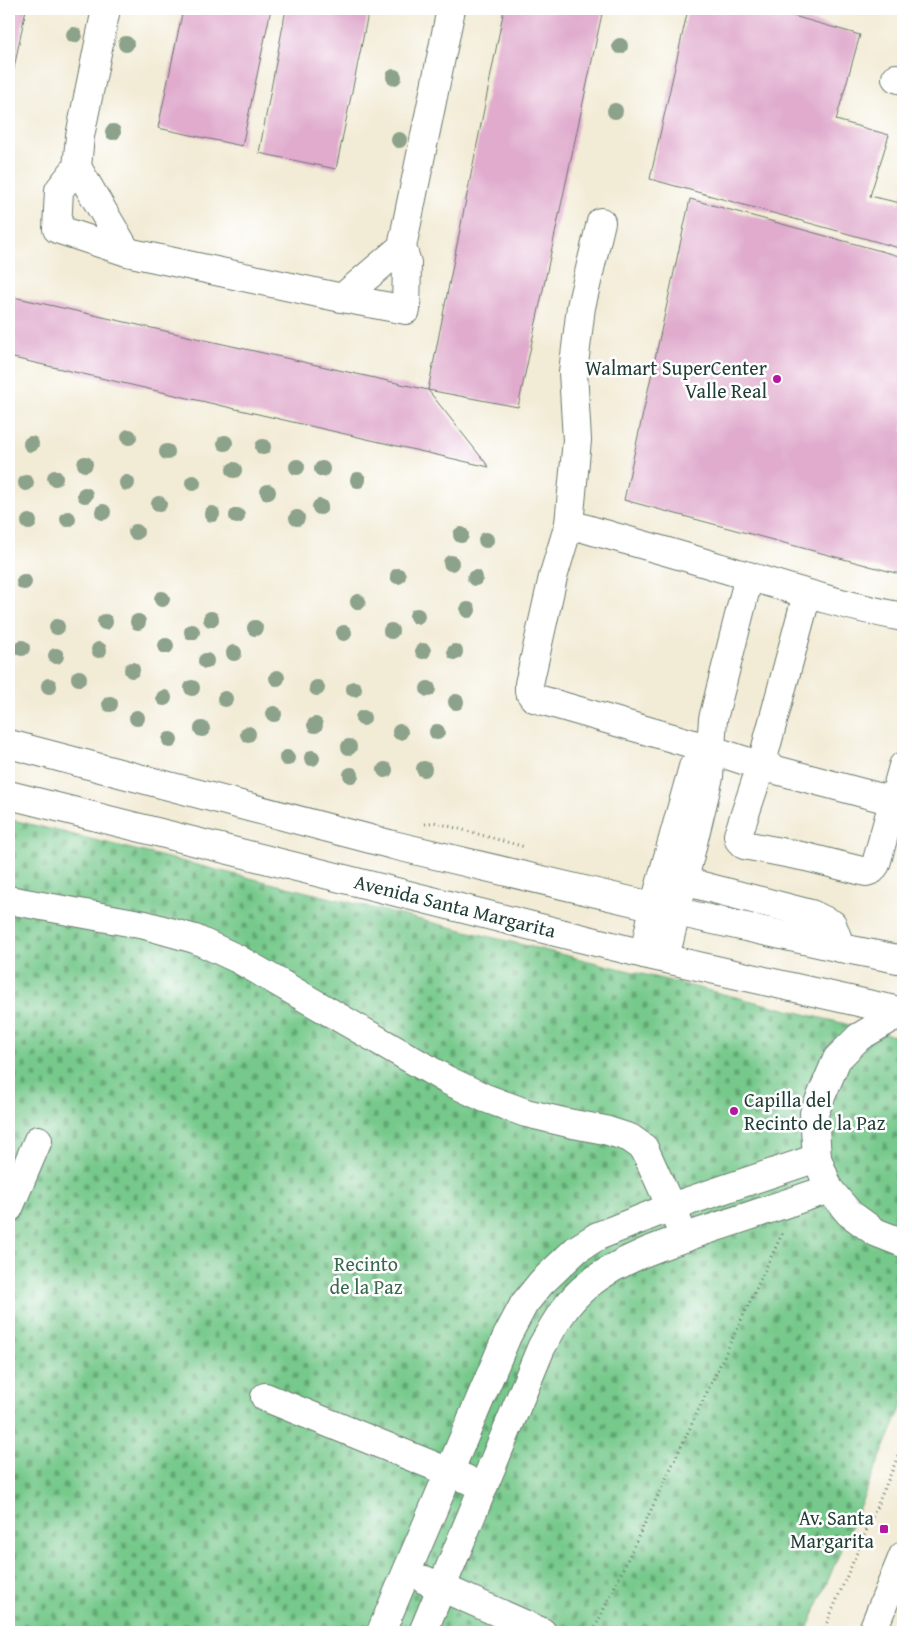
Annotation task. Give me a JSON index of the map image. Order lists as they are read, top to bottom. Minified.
{"streets":{"main road":["Avenida Santa Margarita"]},"parks":["Recinto de la Paz"],"places":{"other":["Walmart SuperCenter Valle Real","Capilla del Recinto de la Paz"],"transit":["Av. Santa Margarita"]}}
